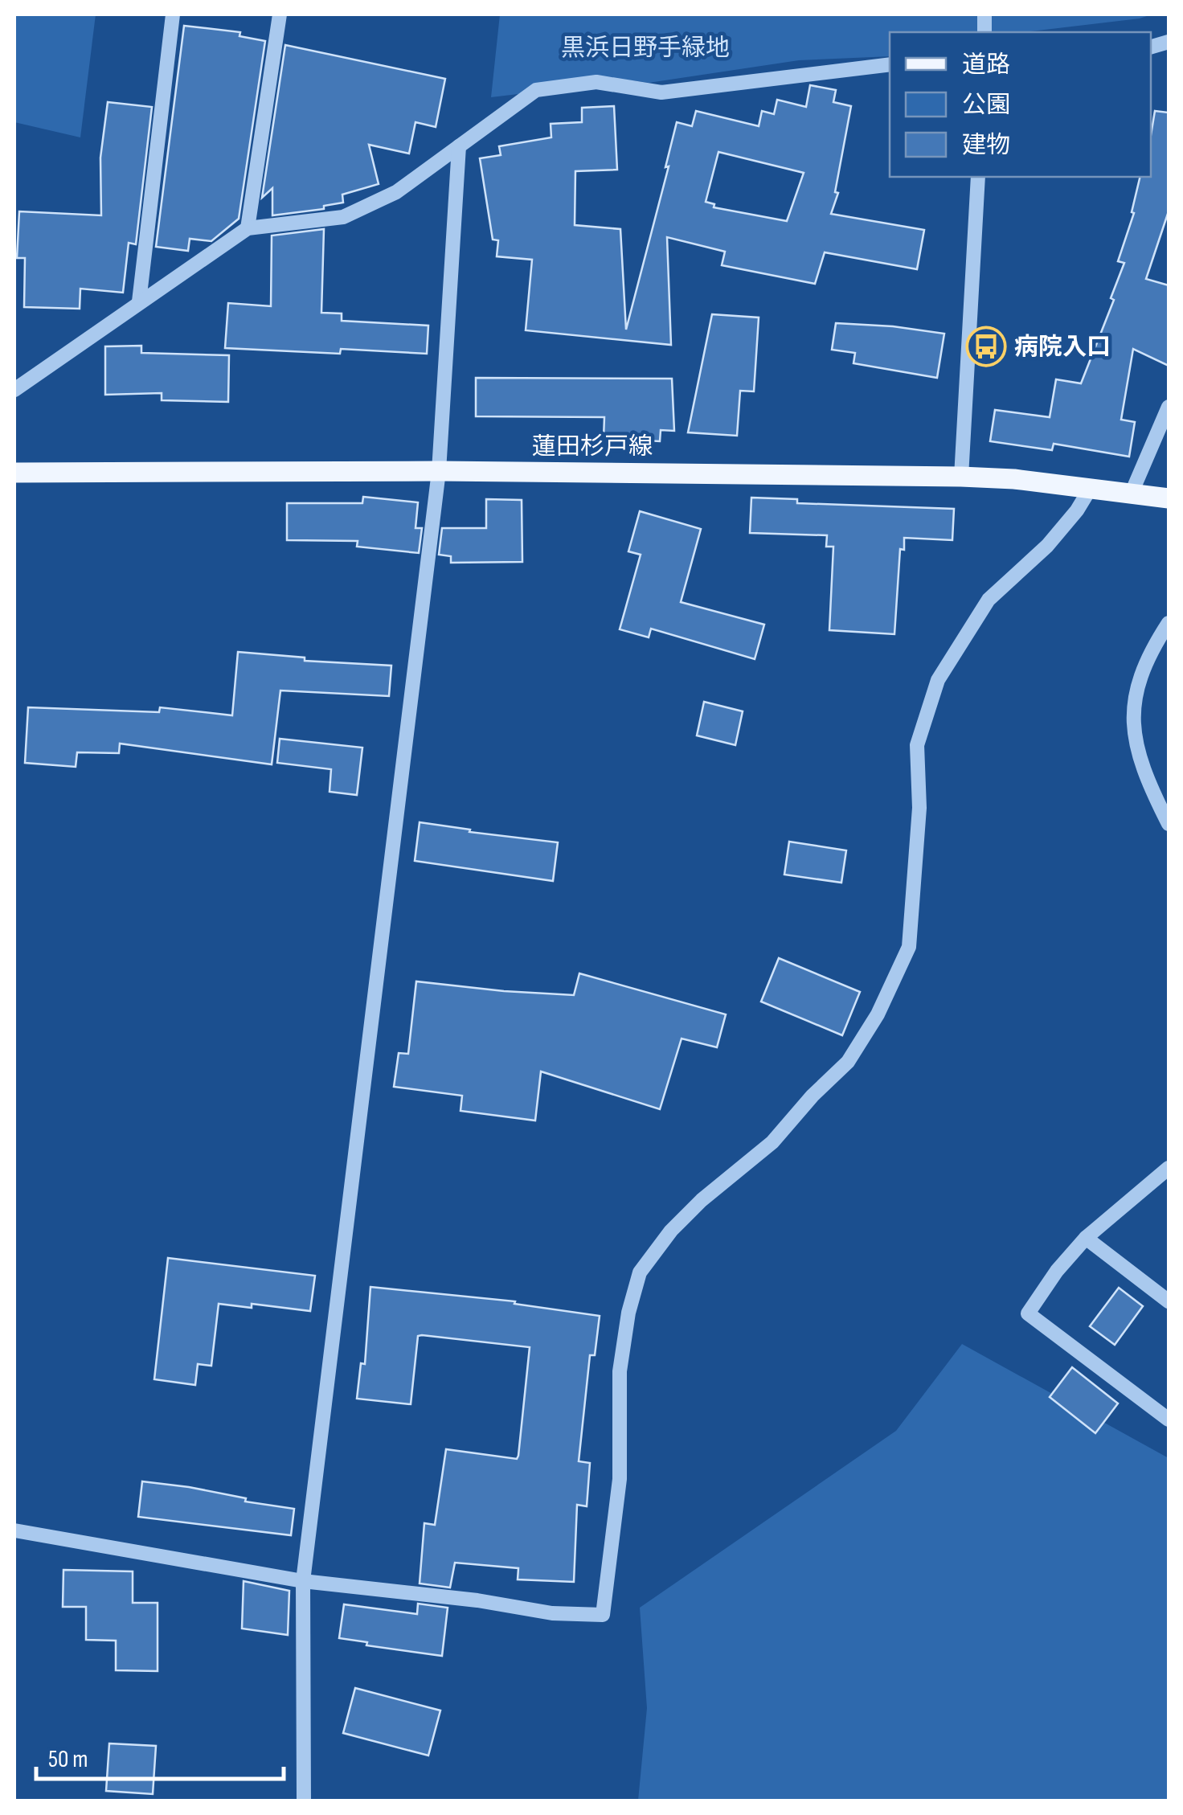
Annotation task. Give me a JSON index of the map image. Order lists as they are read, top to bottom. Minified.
{"streets":{"main road":["蓮田杉戸線"]},"parks":["黒浜日野手緑地"],"places":{"bus stop":["病院入口"]},"legend":["道路","公園","建物"],"scale_bar":"50 m"}
